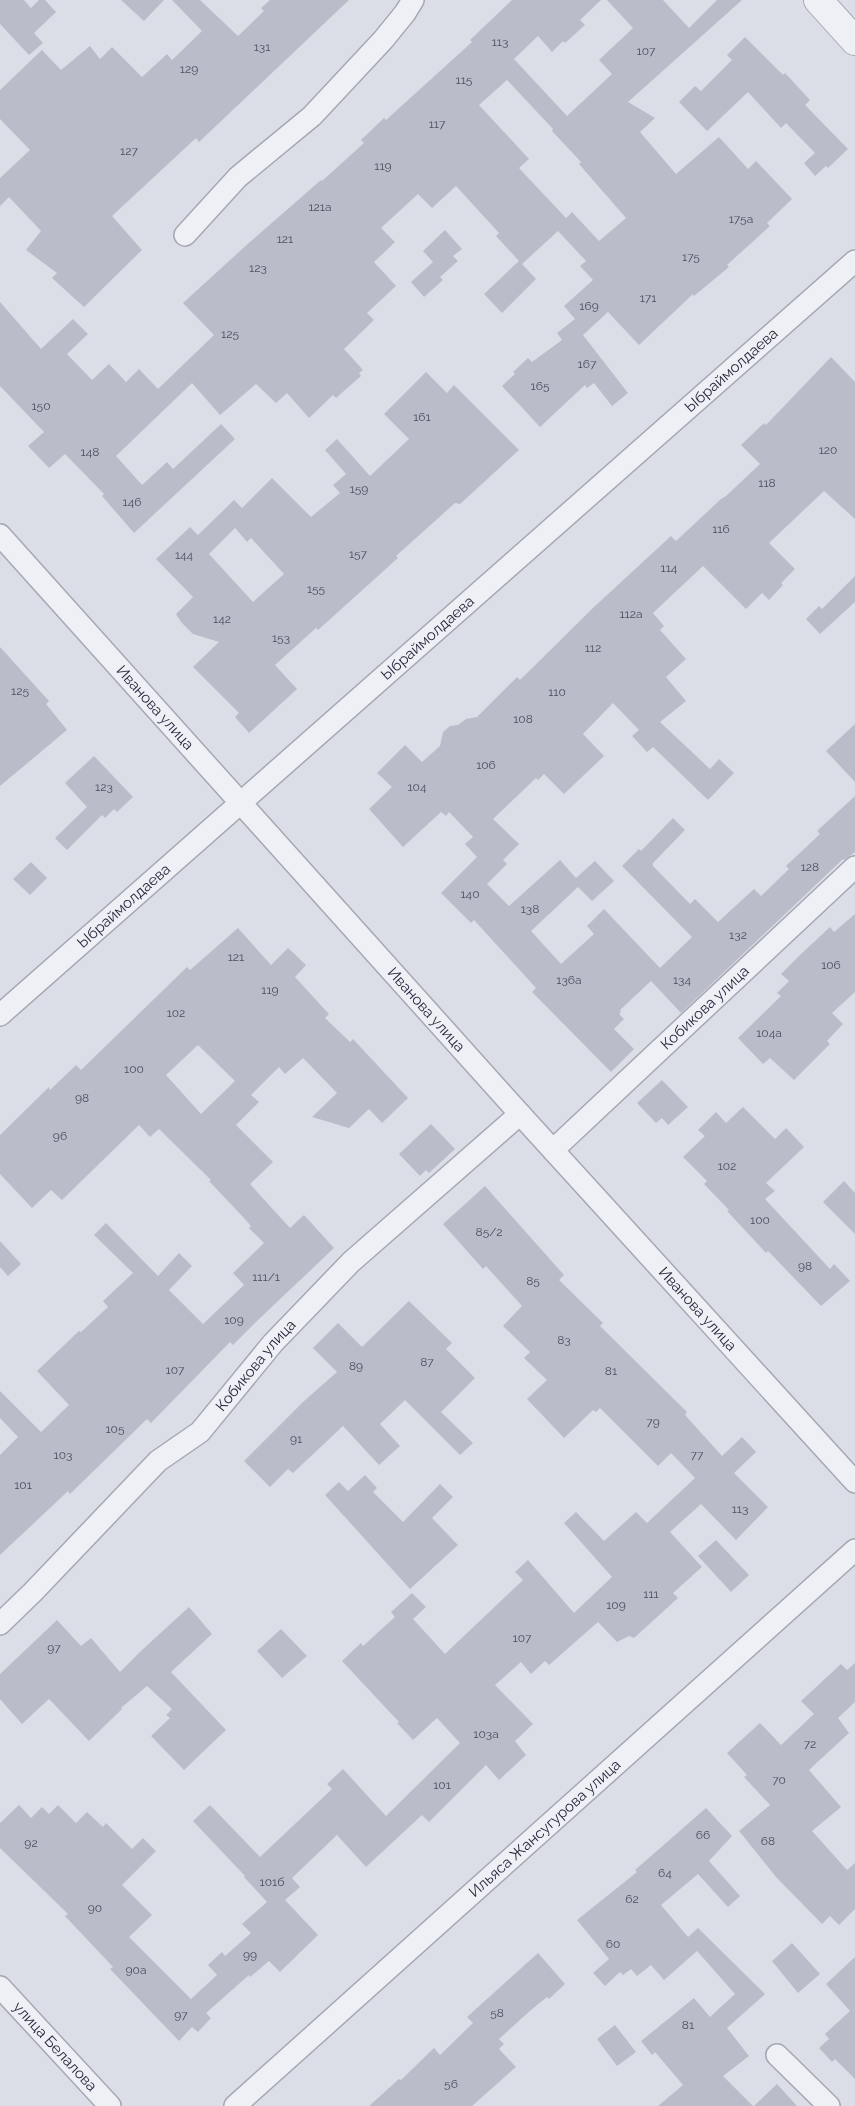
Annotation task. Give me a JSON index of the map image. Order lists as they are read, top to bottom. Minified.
{"streets":{"street":["Ыбраймолдаева","Иванова улица","Кобикова улица","Ильяса Жансугурова улица","улица Белалова"]},"crossings":[["Ыбраймолдаева","Иванова улица"],["Иванова улица","Кобикова улица"]],"house_numbers":["113","131","107","129","115","117","127","119","121а","175а","121","175","123","171","169","125","167","165","150","161","120","148","118","159","146","116","157","144","114","155","112а","142","153","112","125","110","108","106","123","104","128","140","138","132","121","106","136а","134","119","102","104а","100","98","96","102","100","85/2","98","111/1","85","109","83","87","89","107","81","79","105","91","103","77","101","113","111","109","107","97","103а","72","70","101","66","68","92","64","101б","62","90","60","99","90а","58","97","81","56"]}
